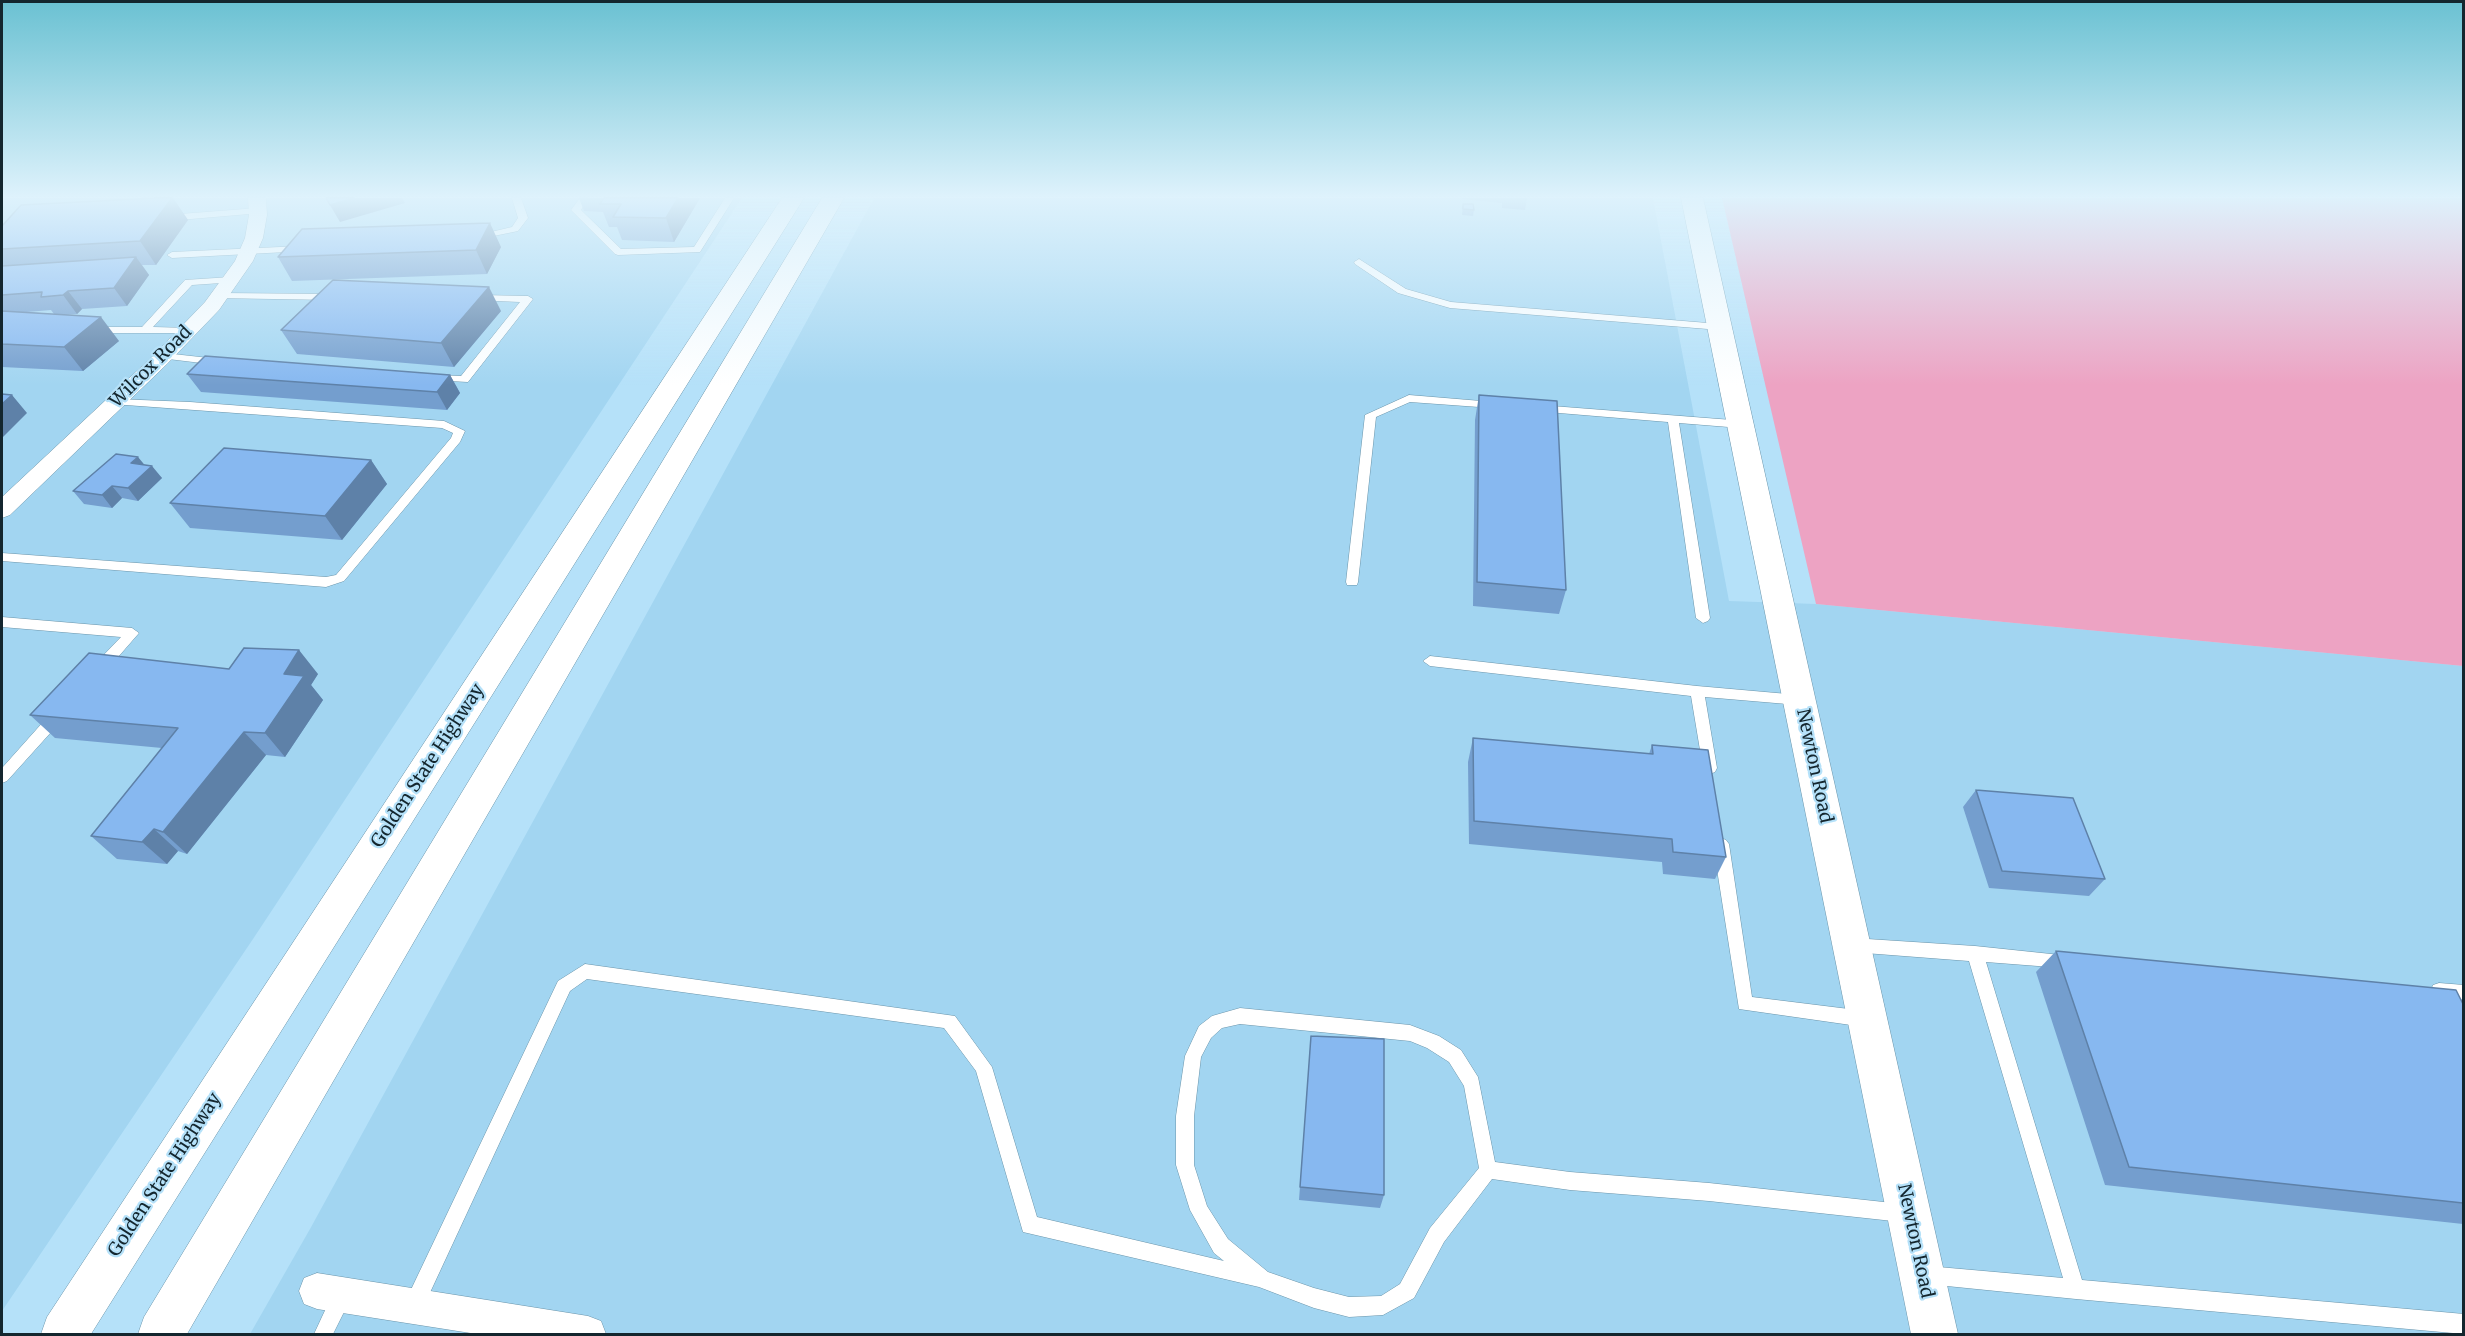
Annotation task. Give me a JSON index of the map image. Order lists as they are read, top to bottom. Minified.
{"streets":{"main road":["Golden State Highway","Newton Road"],"street":["Wilcox Road"]}}
